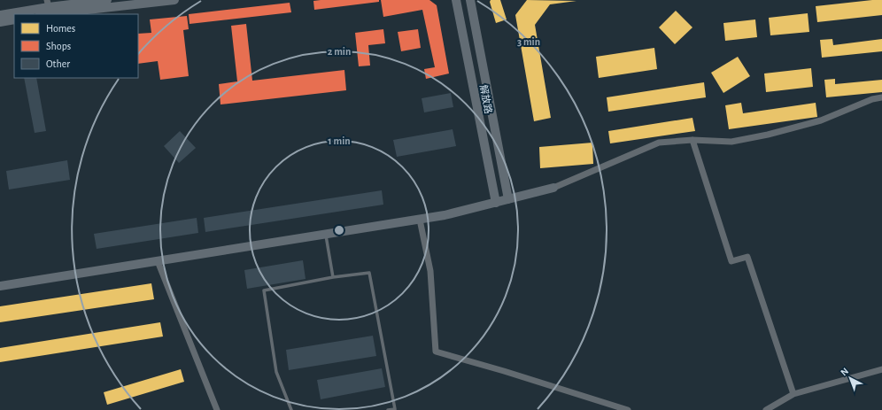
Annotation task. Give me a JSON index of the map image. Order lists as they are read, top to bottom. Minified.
{"streets":{"street":["解放路"]},"legend":["Homes","Shops","Other"],"north":"top left","rings":["3 min","2 min","1 min"]}
